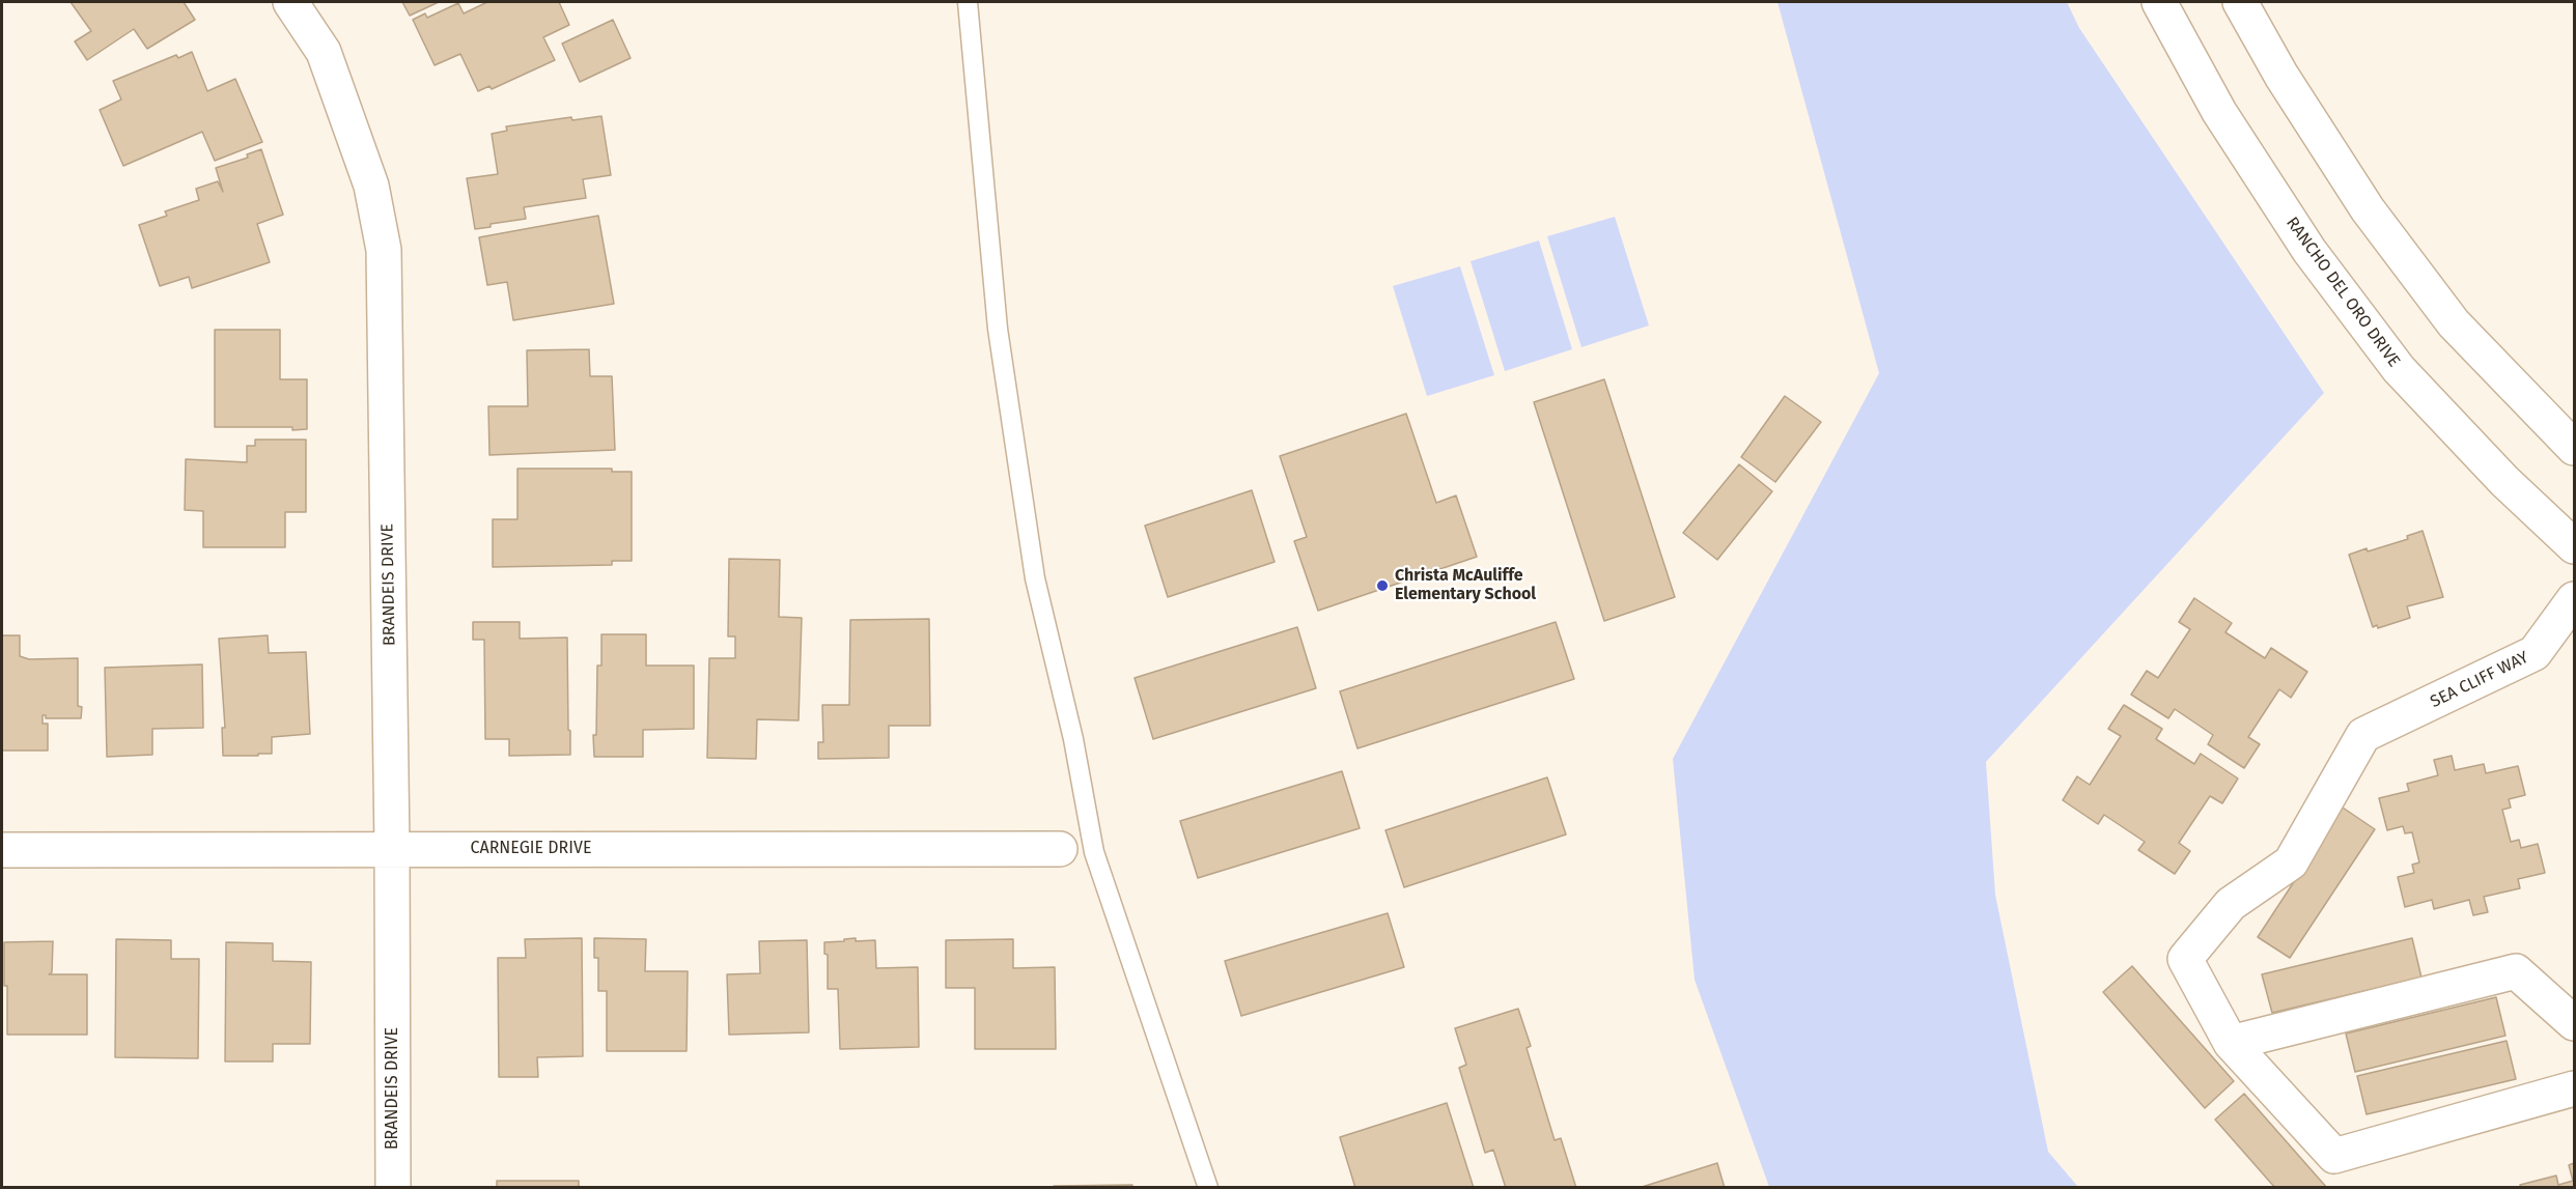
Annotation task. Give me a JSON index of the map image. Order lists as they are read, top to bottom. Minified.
{"streets":{"street":["RANCHO DEL ORO DRIVE","BRANDEIS DRIVE","SEA CLIFF WAY","CARNEGIE DRIVE"]},"crossings":[["BRANDEIS DRIVE","CARNEGIE DRIVE"]],"places":["Christa McAuliffe Elementary School"]}
